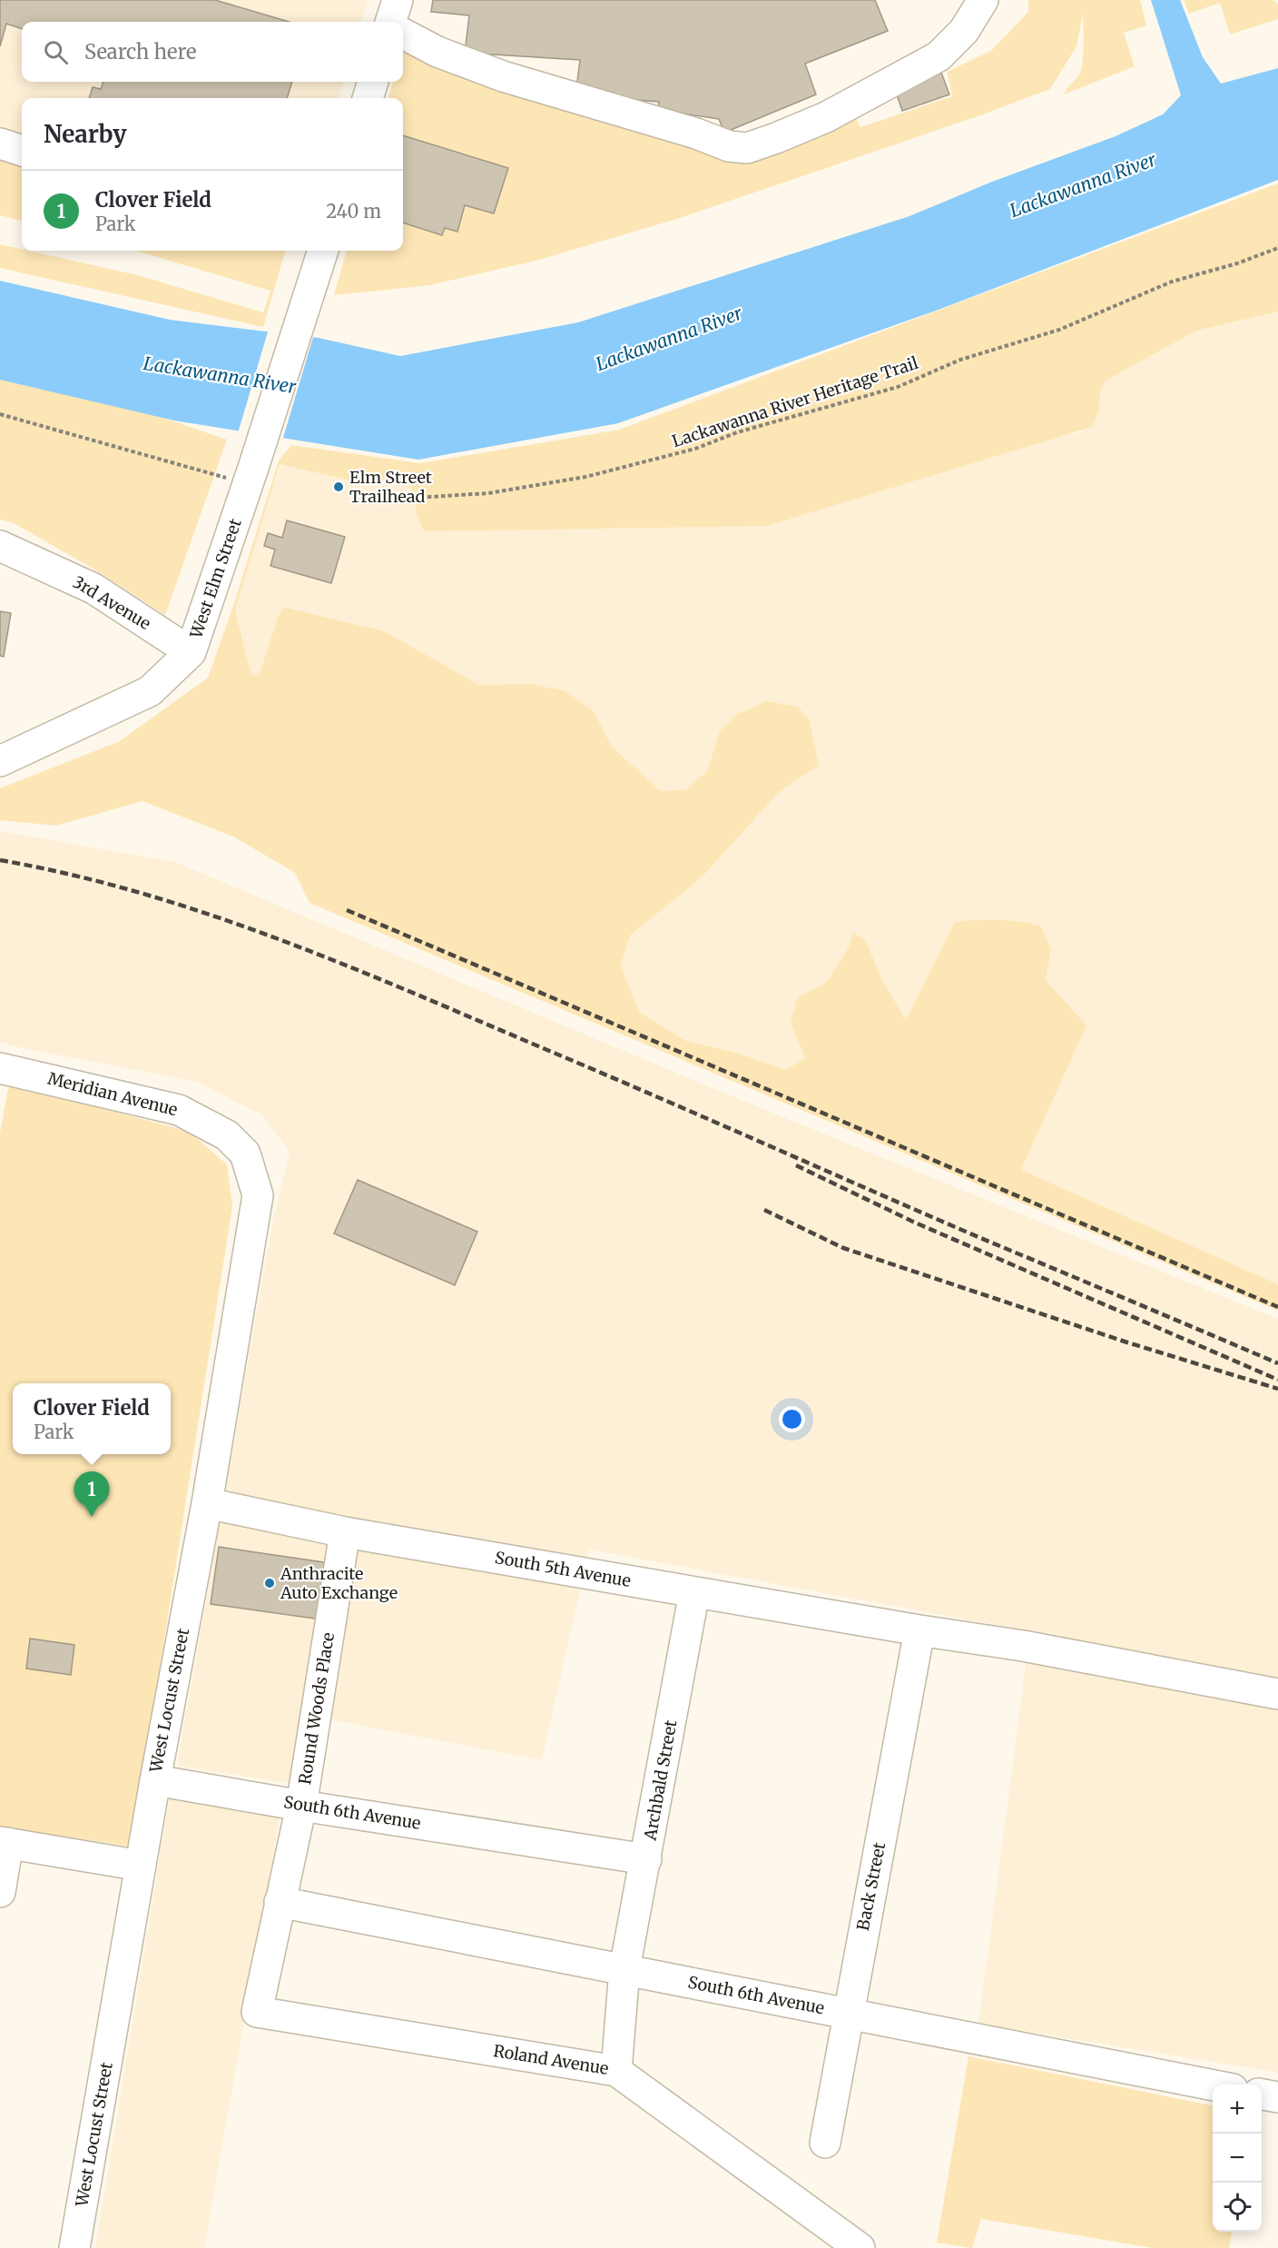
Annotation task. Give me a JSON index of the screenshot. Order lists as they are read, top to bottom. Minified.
{"streets":{"street":["West Elm Street","3rd Avenue","Meridian Avenue","South 5th Avenue","West Locust Street","Round Woods Place","Archbald Street","South 6th Avenue","Back Street","Roland Avenue"],"path":["Lackawanna River Heritage Trail"]},"crossings":[["West Elm Street","3rd Avenue"],["Meridian Avenue","West Locust Street"],["South 5th Avenue","West Locust Street"],["South 5th Avenue","Round Woods Place"],["South 5th Avenue","Archbald Street"],["South 5th Avenue","Back Street"],["West Locust Street","South 6th Avenue"],["Round Woods Place","South 6th Avenue"],["Round Woods Place","Roland Avenue"],["Archbald Street","South 6th Avenue"],["Archbald Street","Roland Avenue"],["South 6th Avenue","Back Street"]],"water":["Lackawanna River"],"places":["Elm Street Trailhead","Anthracite Auto Exchange"],"page":{"search":"Search here","heading":"Nearby","list":[{"mark":"1","name":"Clover Field","note":"Park","value":"240 m"}],"popup":["Clover Field","Park"],"pins":"1","map_buttons":["+","−"]}}
